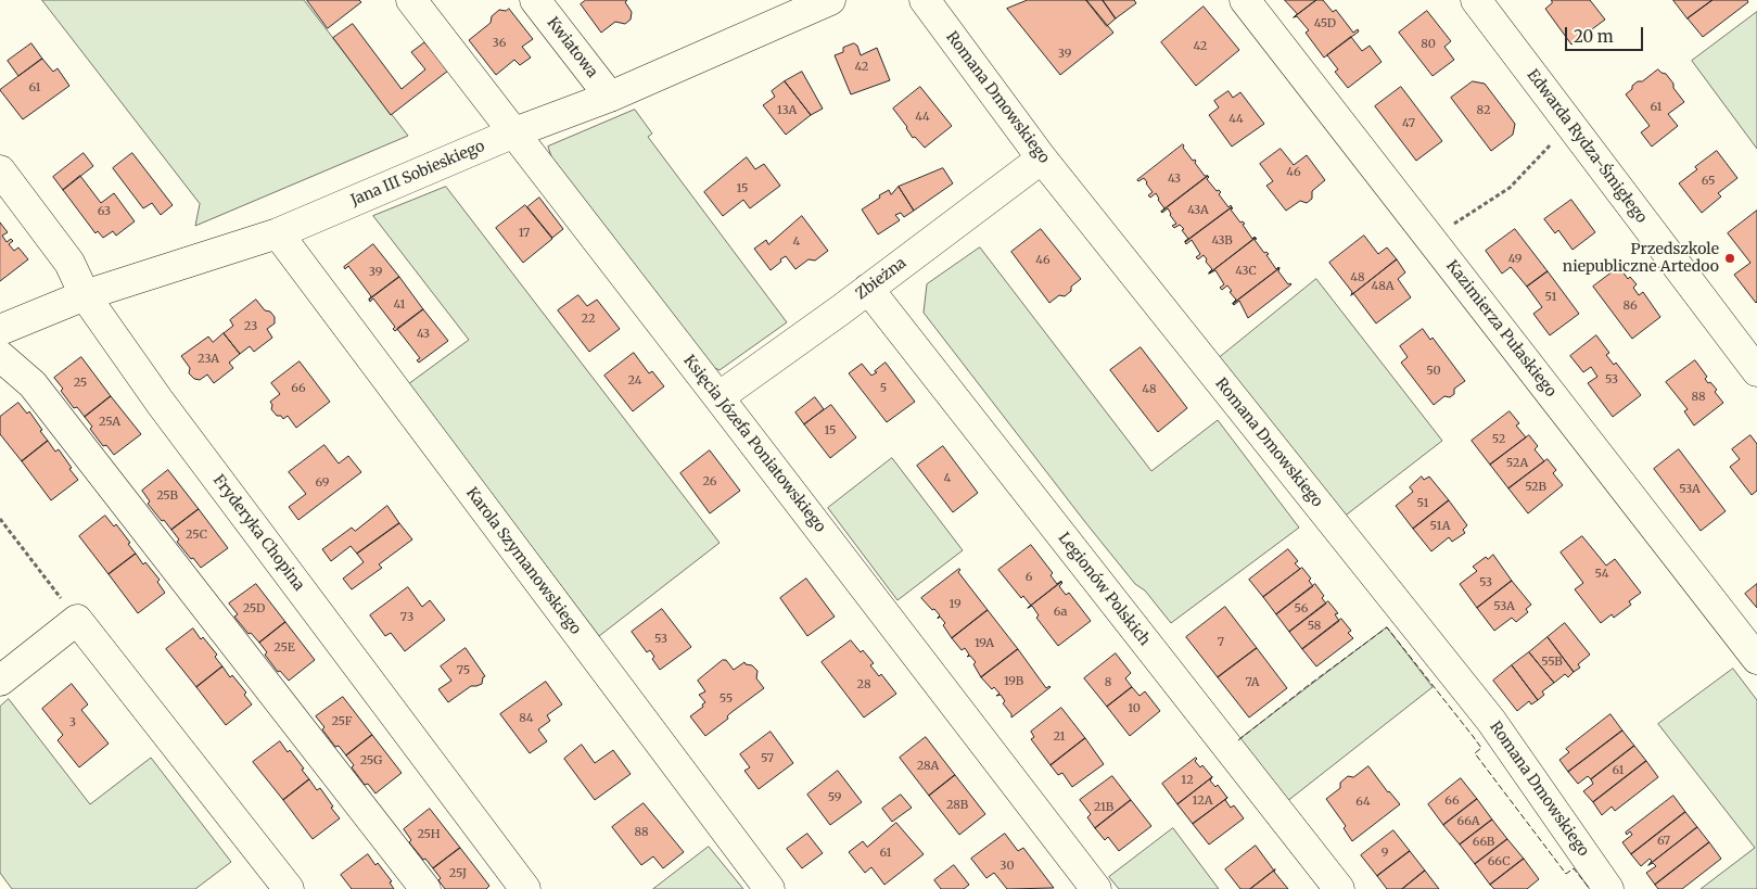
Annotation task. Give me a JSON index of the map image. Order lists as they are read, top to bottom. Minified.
{"streets":{"street":["Kwiatowa","Romana Dmowskiego","Edwarda Rydza-Śmigłego","Jana III Sobieskiego","Zbieżna","Kazimierza Pułaskiego","Księcia Józefa Poniatowskiego","Fryderyka Chopina","Karola Szymanowskiego","Legionów Polskich"]},"crossings":[["Kwiatowa","Jana III Sobieskiego"],["Romana Dmowskiego","Zbieżna"],["Jana III Sobieskiego","Księcia Józefa Poniatowskiego"],["Jana III Sobieskiego","Fryderyka Chopina"],["Jana III Sobieskiego","Karola Szymanowskiego"],["Zbieżna","Księcia Józefa Poniatowskiego"],["Zbieżna","Legionów Polskich"]],"places":["Przedszkole niepubliczne Artedoo"],"house_numbers":["45D","36","80","42","39","42","61","61","13A","82","44","44","47","46","43","65","15","43A","63","17","43B","4","49","46","43C","39","48","48A","51","41","86","22","23","43","23A","50","53","24","25","66","5","48","88","25A","15","52","52A","4","26","69","52B","53A","25B","51","51A","25C","54","6","53","19","53A","25D","56","6a","73","58","53","7","19A","25E","55B","75","19B","8","7A","28","55","10","84","25F","3","21","57","25G","28A","61","12","59","12A","66","64","28B","21B","66A","88","25H","67","66B","61","9","66C","30","25J"],"scale_bar":"20 m"}
